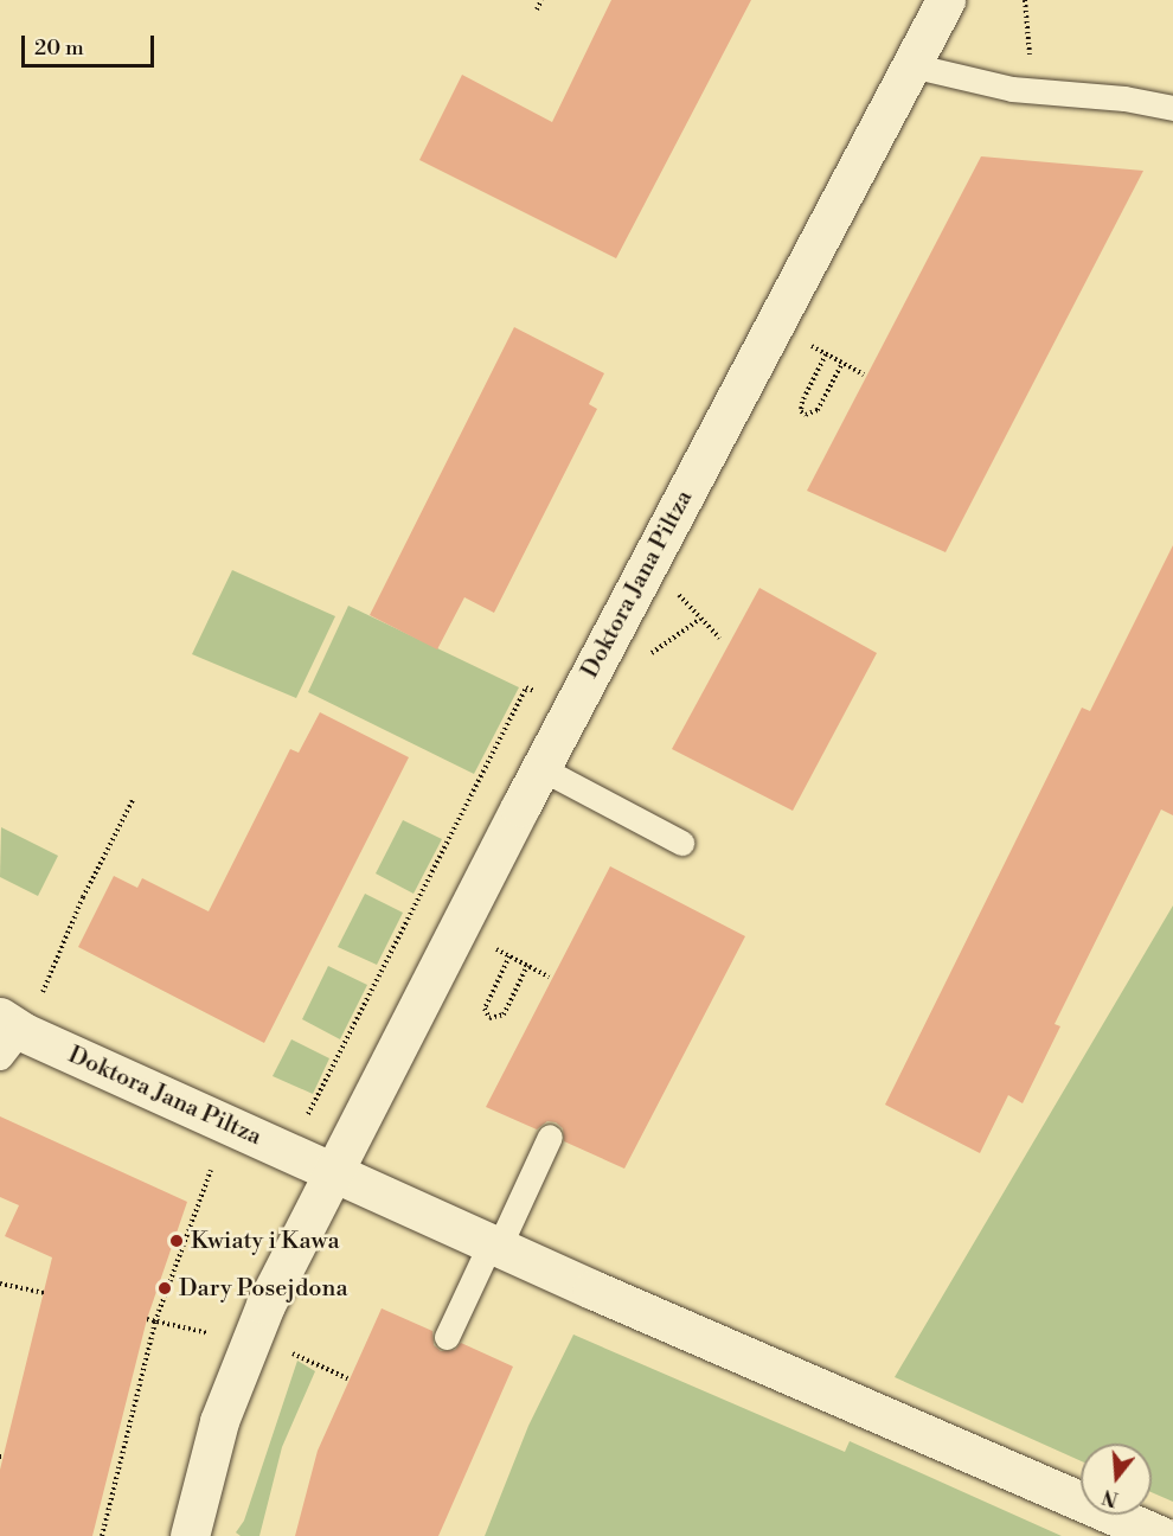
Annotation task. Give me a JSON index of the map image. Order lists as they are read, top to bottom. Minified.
{"streets":{"street":["Doktora Jana Piltza"]},"places":["Kwiaty i Kawa","Dary Posejdona"],"scale_bar":"20 m","north":"bottom"}
